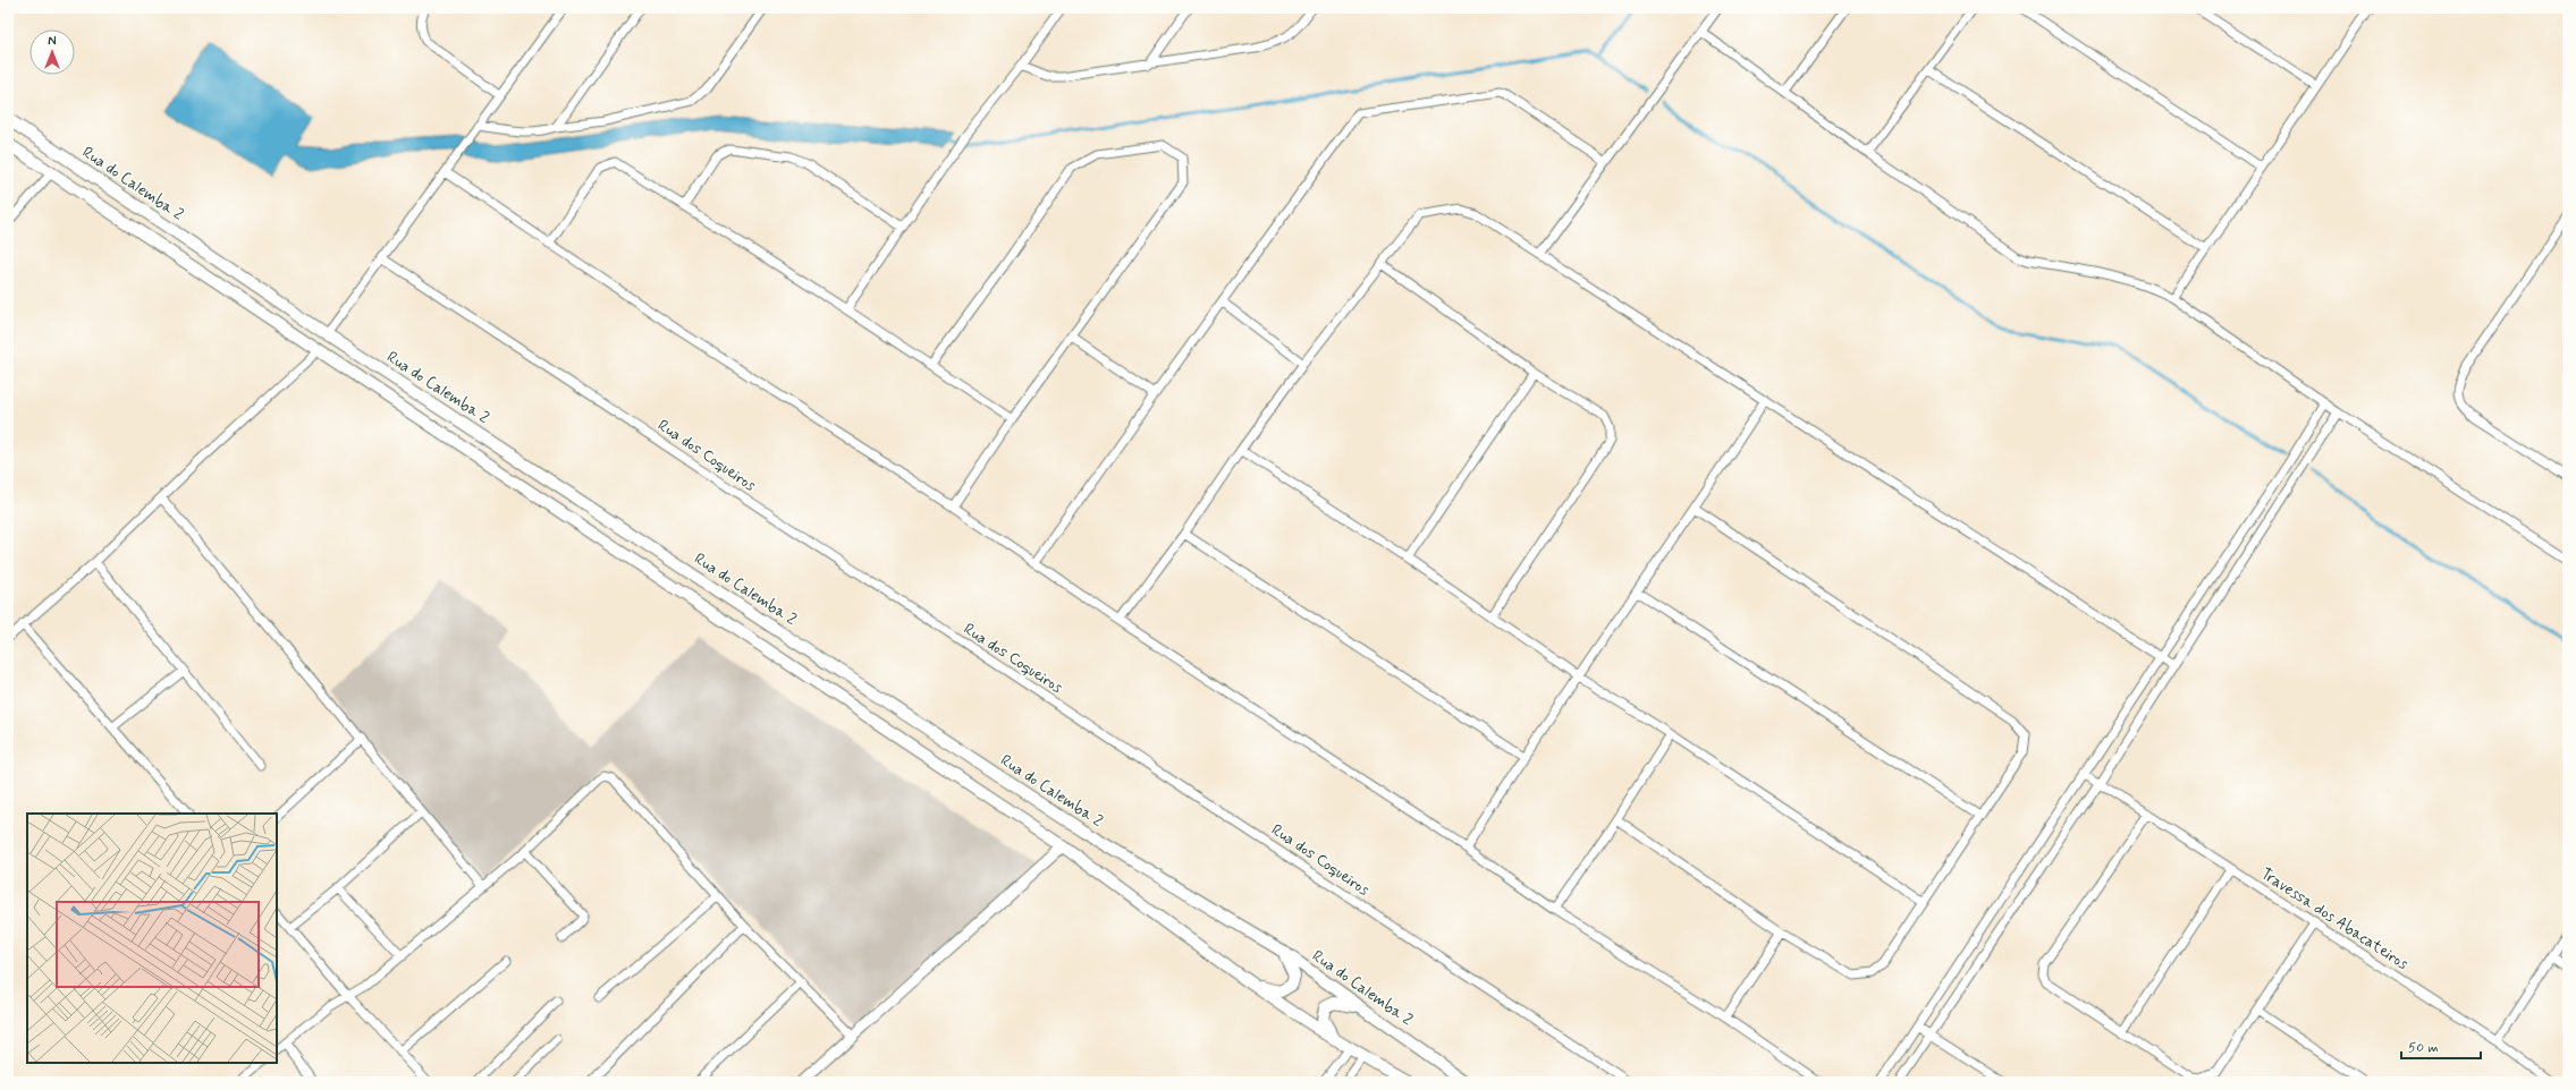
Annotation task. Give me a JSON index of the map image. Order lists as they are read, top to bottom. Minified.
{"streets":{"main road":["Rua do Calemba 2"],"street":["Rua dos Coqueiros","Travessa dos Abacateiros"]},"scale_bar":"50 m","north":"top"}
